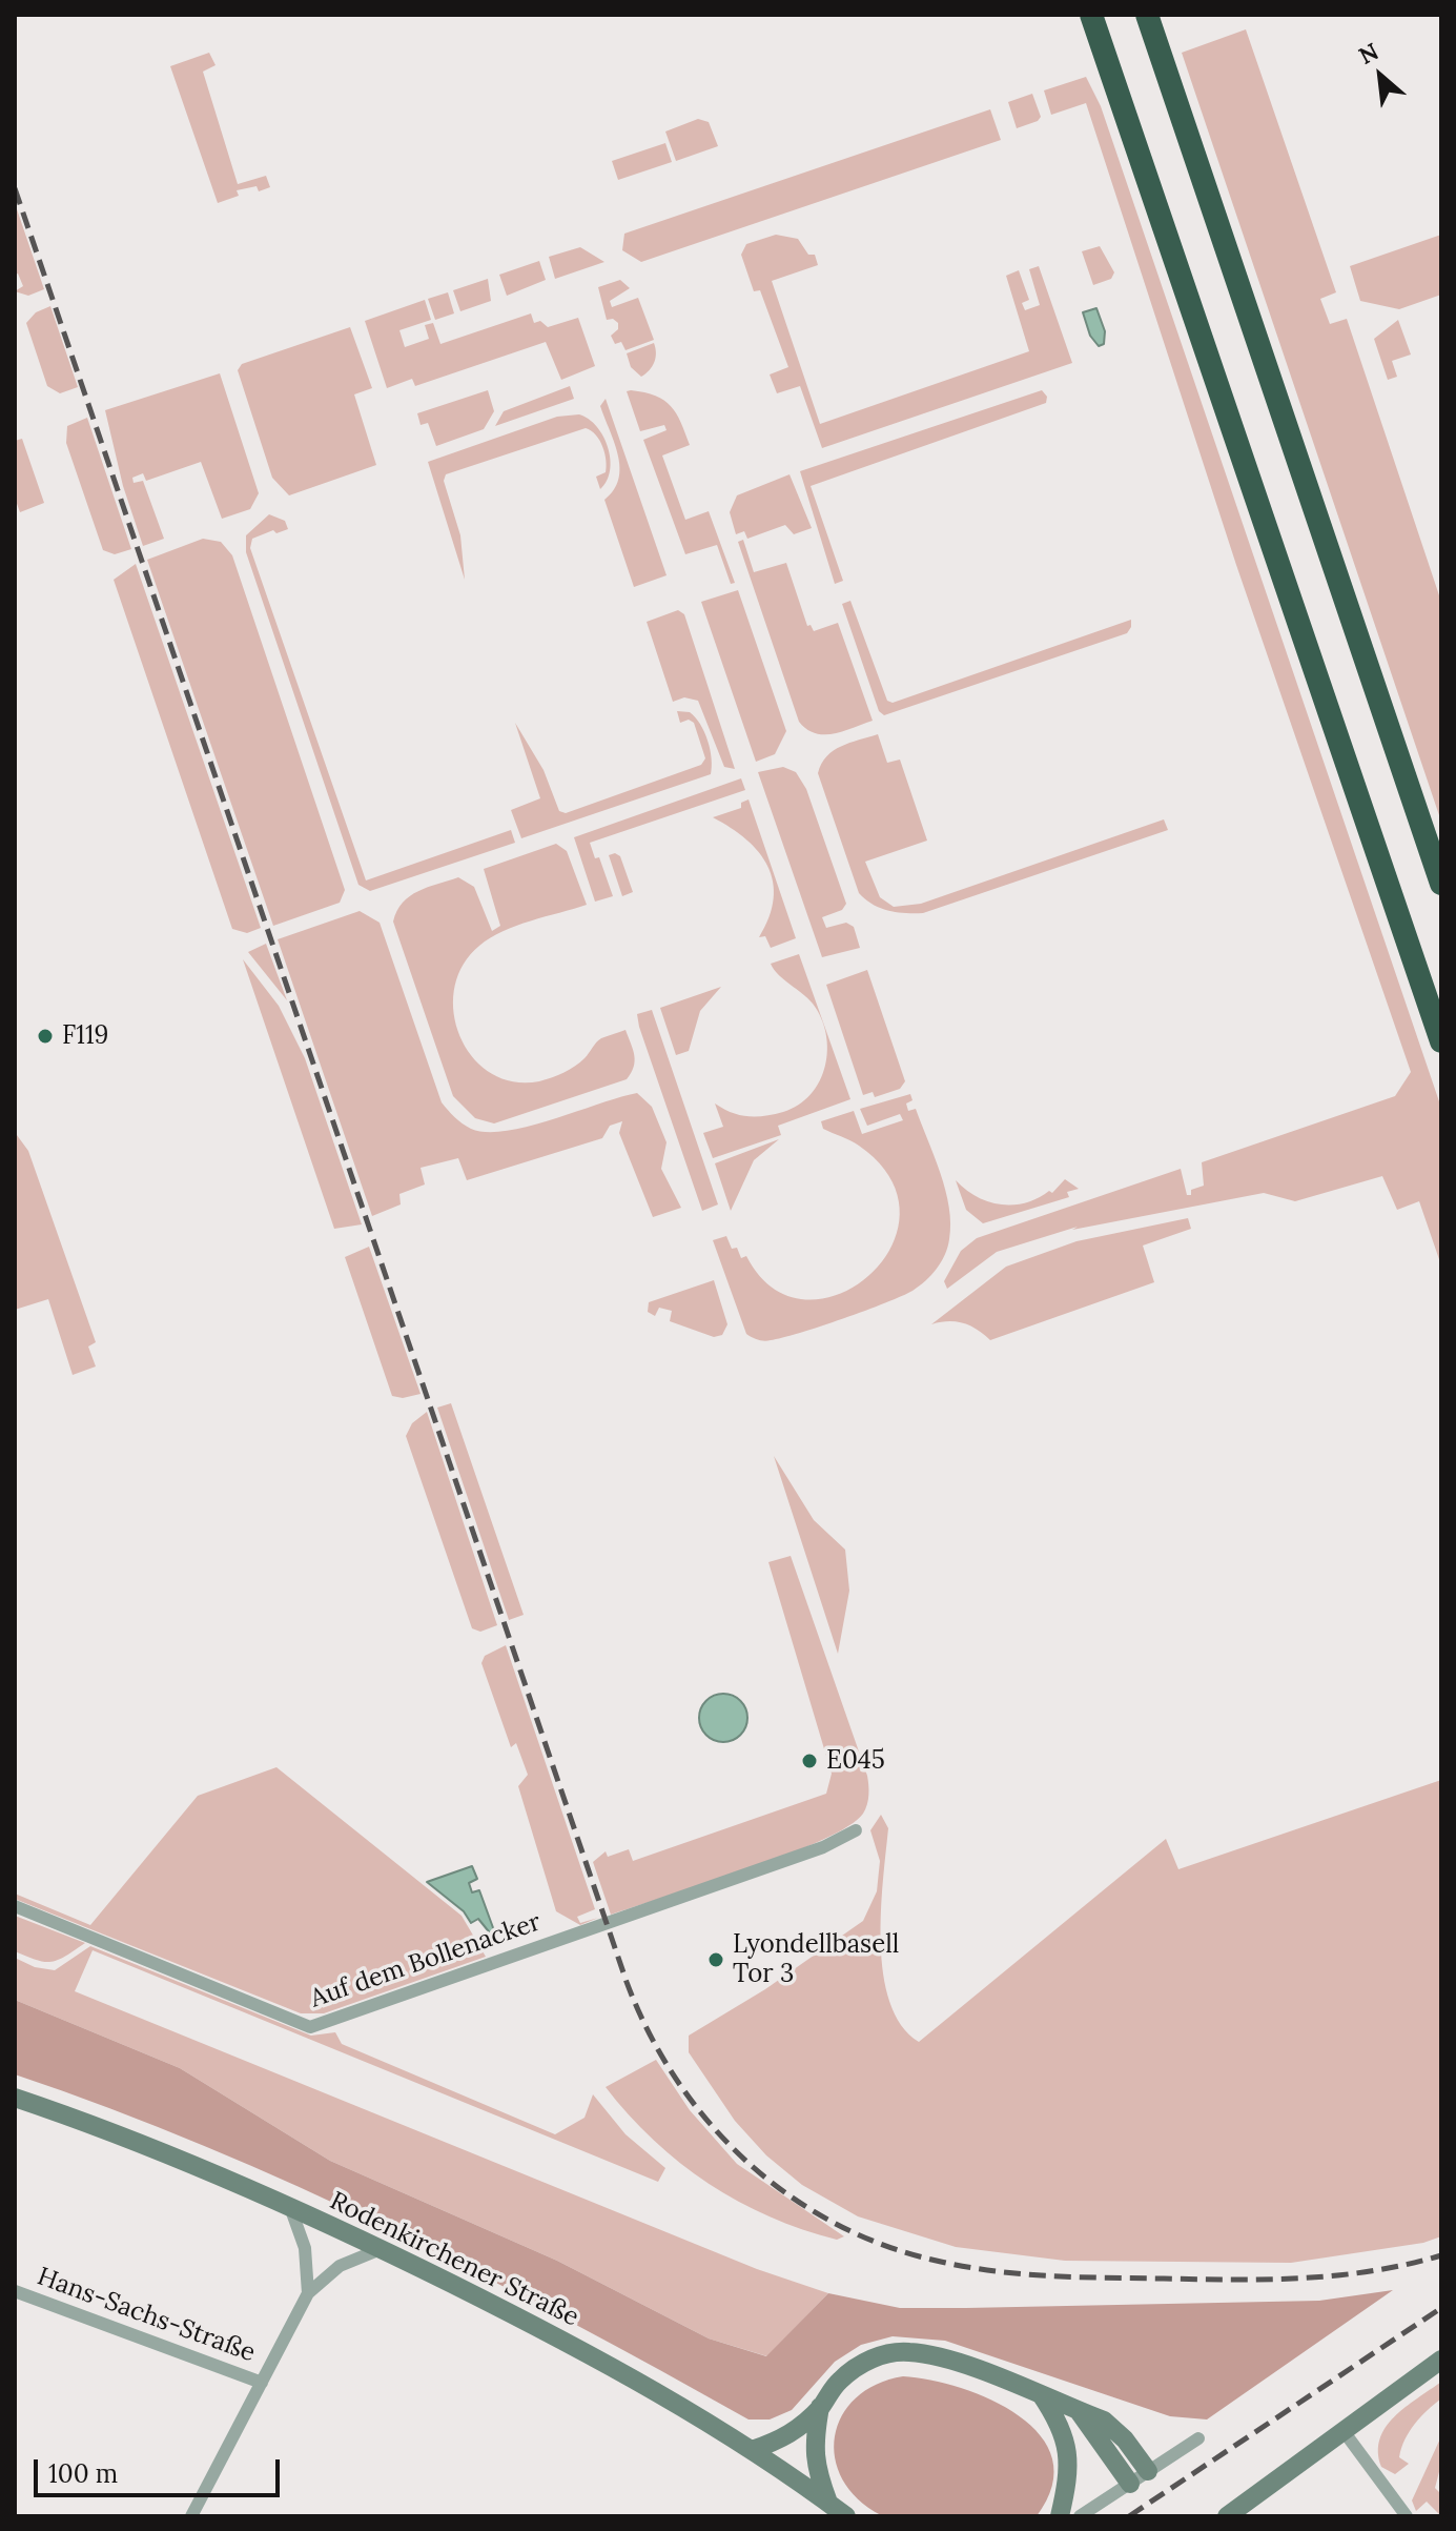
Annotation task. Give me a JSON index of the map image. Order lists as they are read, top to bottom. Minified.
{"streets":{"main road":["Rodenkirchener Straße"],"street":["Auf dem Bollenacker","Hans-Sachs-Straße"]},"places":["F119","E045","Lyondellbasell Tor 3"],"scale_bar":"100 m","north":"top left"}
